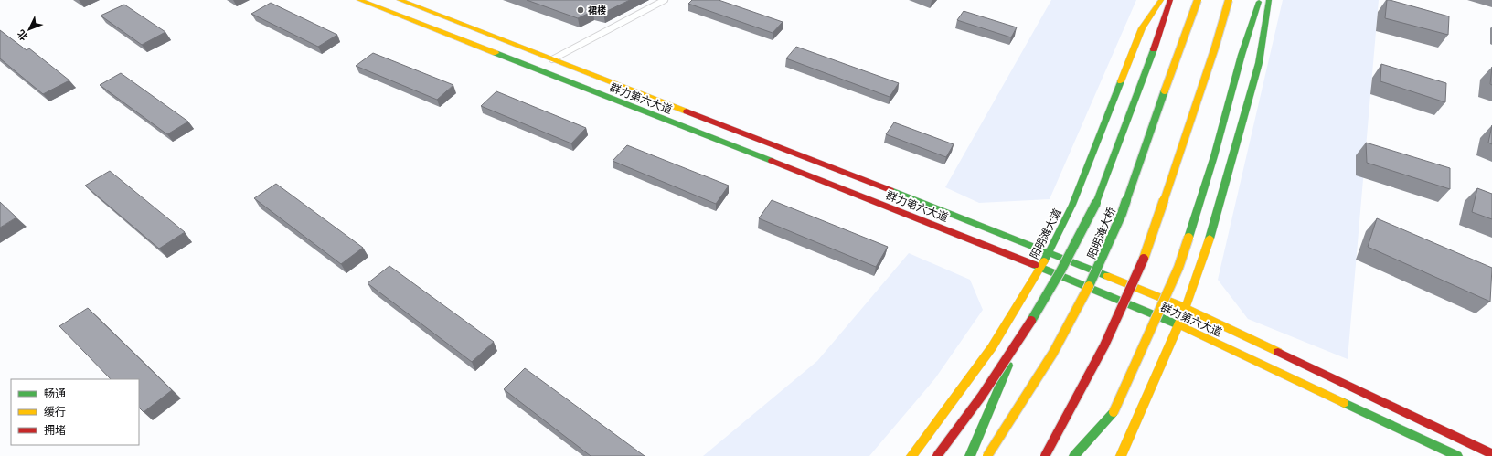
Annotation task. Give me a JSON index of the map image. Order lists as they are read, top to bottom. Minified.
{"streets":{"main road":["群力第六大道","阳明滩大桥","阳明滩大道"]},"crossings":[["群力第六大道","阳明滩大道"]],"places":["裙楼"],"legend":["畅通","缓行","拥堵"],"north":"bottom left"}
